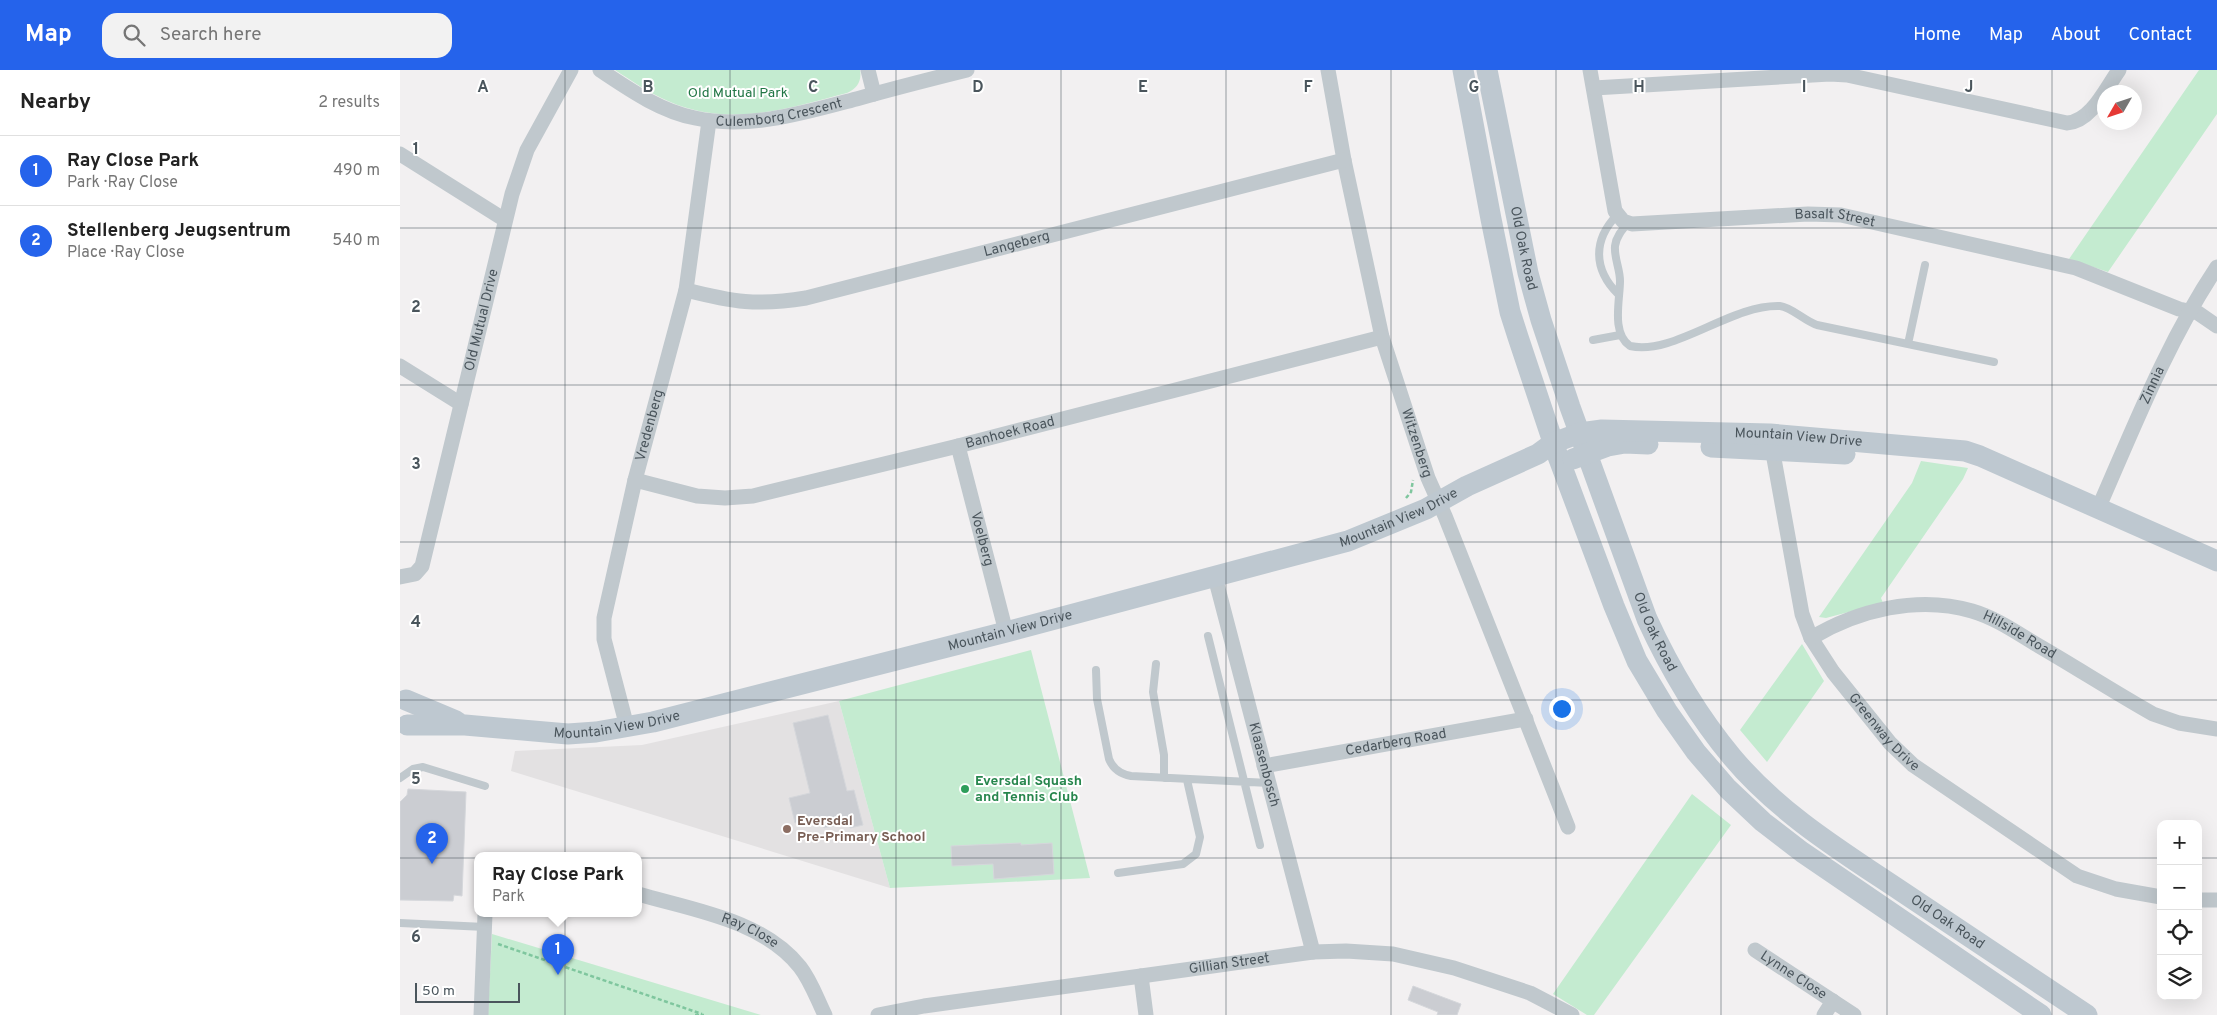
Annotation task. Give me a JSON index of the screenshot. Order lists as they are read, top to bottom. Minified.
{"streets":{"main road":["Old Oak Road","Mountain View Drive"],"street":["Culemborg Crescent","Basalt Street","Langeberg","Old Mutual Drive","Zinnia","Vredenberg","Banhoek Road","Witzenberg","Voelberg","Hillside Road","Greenway Drive","Cedarberg Road","Klaasenbosch","Ray Close","Gillian Street","Lynne Close"]},"crossings":[["Culemborg Crescent","Vredenberg"],["Basalt Street","Zinnia"],["Langeberg","Vredenberg"],["Langeberg","Witzenberg"],["Old Oak Road","Mountain View Drive"],["Zinnia","Mountain View Drive"],["Vredenberg","Banhoek Road"],["Vredenberg","Mountain View Drive"],["Banhoek Road","Witzenberg"],["Banhoek Road","Voelberg"],["Mountain View Drive","Witzenberg"],["Mountain View Drive","Voelberg"],["Mountain View Drive","Greenway Drive"],["Mountain View Drive","Klaasenbosch"],["Witzenberg","Cedarberg Road"],["Hillside Road","Greenway Drive"],["Cedarberg Road","Klaasenbosch"],["Klaasenbosch","Gillian Street"]],"parks":["Old Mutual Park"],"places":["Eversdal Squash and Tennis Club","Eversdal Pre-Primary School"],"scale_bar":"50 m","north":"bottom left","page":{"header":"Map","search":"Search here","nav":["Home","Map","About","Contact"],"heading":["Nearby","2 results"],"list":[{"mark":"1","name":"Ray Close Park","note":"Park · Ray Close","value":"490 m"},{"mark":"2","name":"Stellenberg Jeugsentrum","note":"Place · Ray Close","value":"540 m"}],"map_buttons":["+","−"],"pins":["2","1"],"popup":["Ray Close Park","Park"],"scale":"50 m"},"grid":{"columns":["A","B","C","D","E","F","G","H","I","J"],"rows":["1","2","3","4","5","6"]}}
